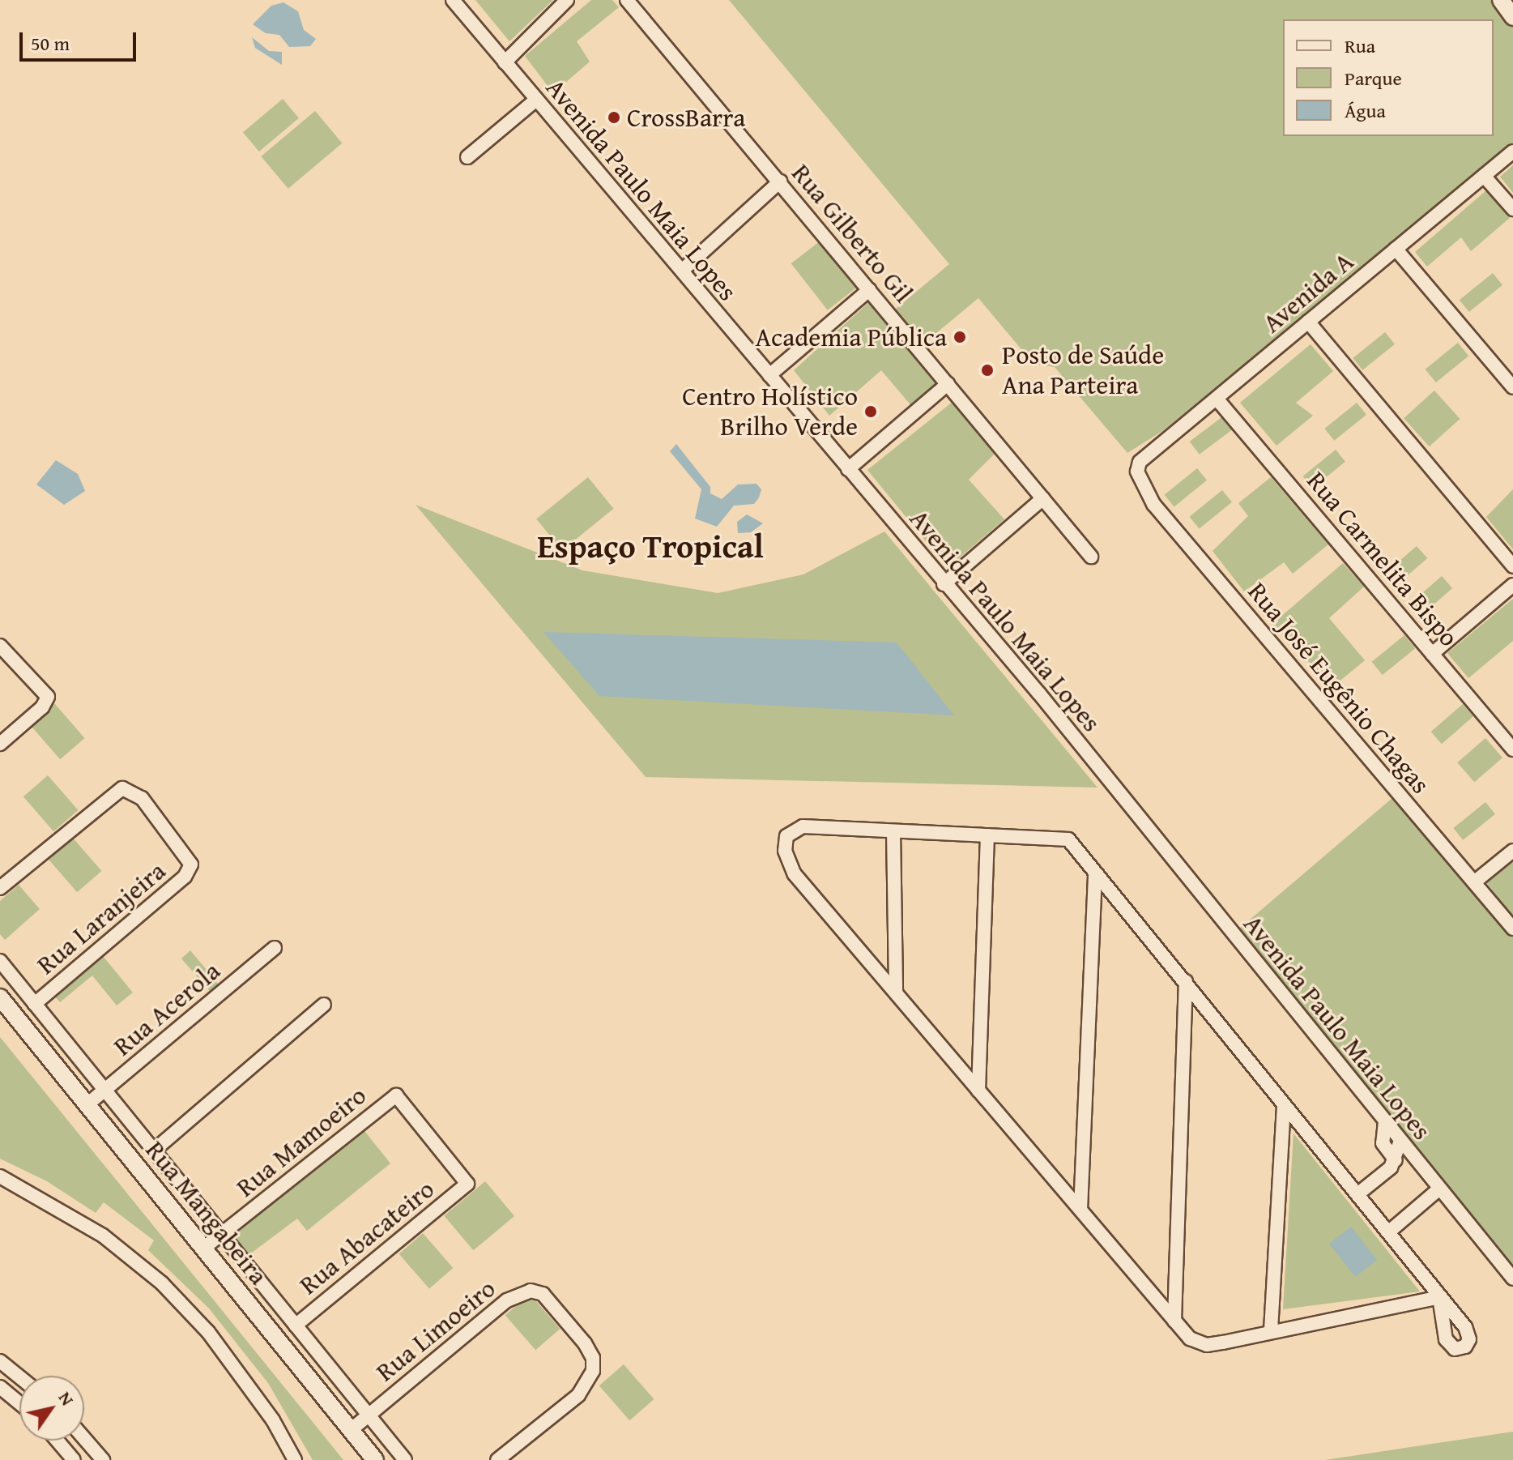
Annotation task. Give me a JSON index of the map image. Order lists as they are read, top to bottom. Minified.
{"streets":{"street":["Avenida Paulo Maia Lopes","Rua Gilberto Gil","Avenida A","Rua Carmelita Bispo","Rua José Eugênio Chagas","Rua Laranjeira","Rua Acerola","Rua Mamoeiro","Rua Mangabeira","Rua Abacateiro","Rua Limoeiro"]},"crossings":[["Avenida A","Rua Carmelita Bispo"],["Avenida A","Rua José Eugênio Chagas"],["Rua Acerola","Rua Mangabeira"],["Rua Mamoeiro","Rua Mangabeira"],["Rua Mamoeiro","Rua Abacateiro"],["Rua Mangabeira","Rua Limoeiro"]],"districts":["Espaço Tropical"],"places":["CrossBarra","Academia Pública","Posto de Saúde Ana Parteira","Centro Holístico Brilho Verde"],"legend":["Rua","Parque","Água"],"scale_bar":"50 m","north":"top right"}
